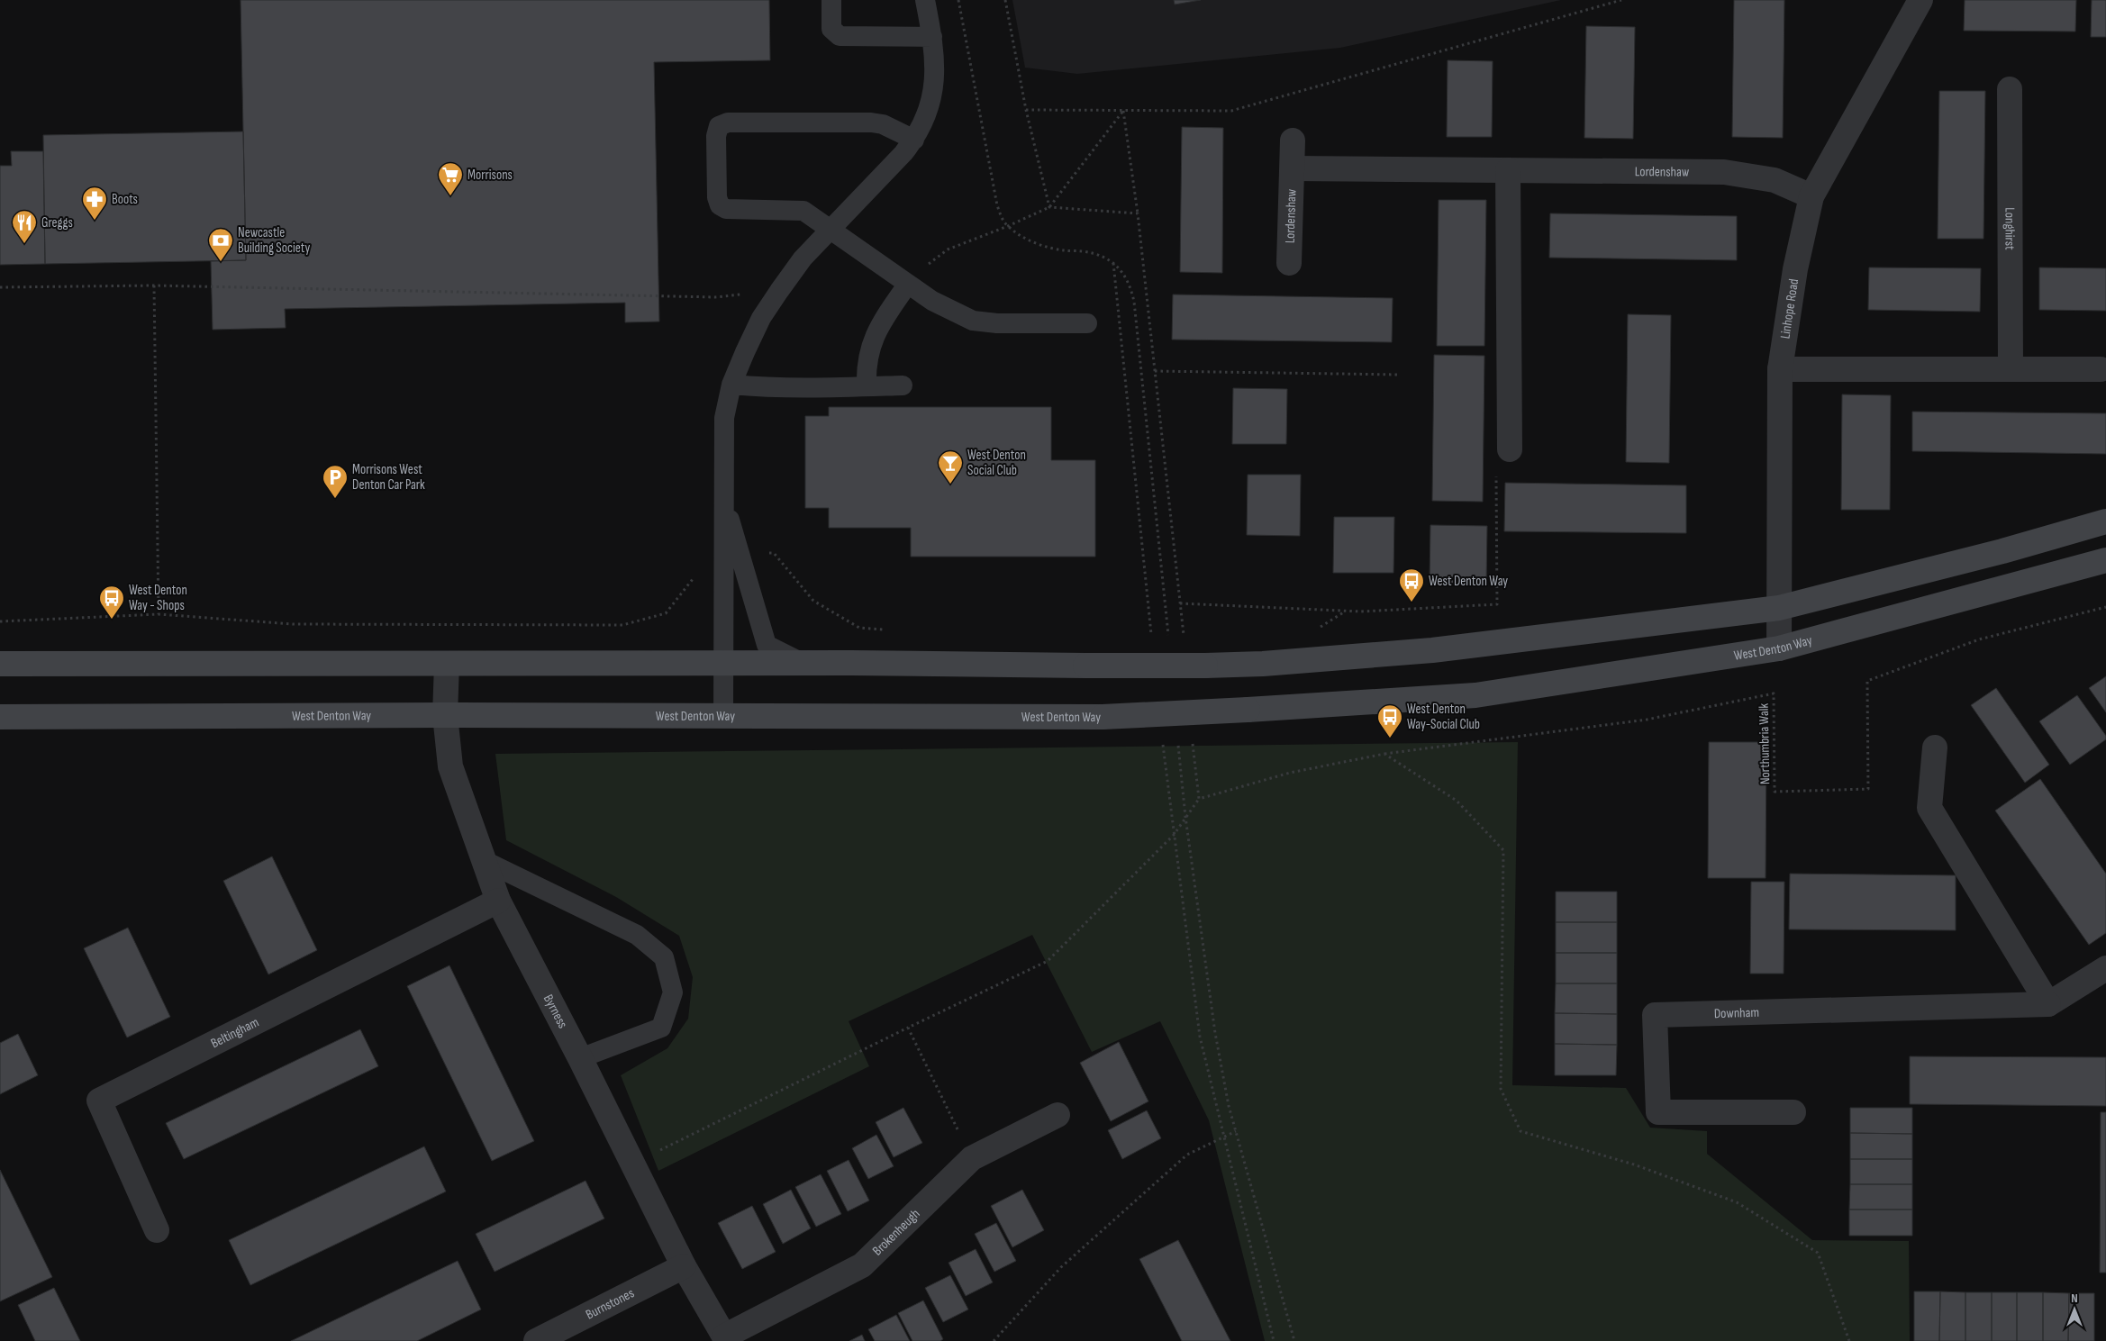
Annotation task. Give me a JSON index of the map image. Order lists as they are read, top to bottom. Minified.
{"streets":{"street":["Lordenshaw","Longhirst","Linhope Road","West Denton Way","Byrness","Downham","Beltingham","Brokenheugh","Burnstones"],"path":["Northumbria Walk"]},"crossings":[["Lordenshaw","Linhope Road"],["Linhope Road","West Denton Way"],["West Denton Way","Byrness"],["Byrness","Beltingham"],["Byrness","Brokenheugh"],["Byrness","Burnstones"]],"places":{"supermarket":["Morrisons"],"pharmacy":["Boots"],"restaurant":["Greggs"],"bank":["Newcastle Building Society"],"bar":["West Denton Social Club"],"parking":["Morrisons West Denton Car Park"],"bus stop":["West Denton Way","West Denton Way - Shops","West Denton Way-Social Club"]},"north":"top"}
